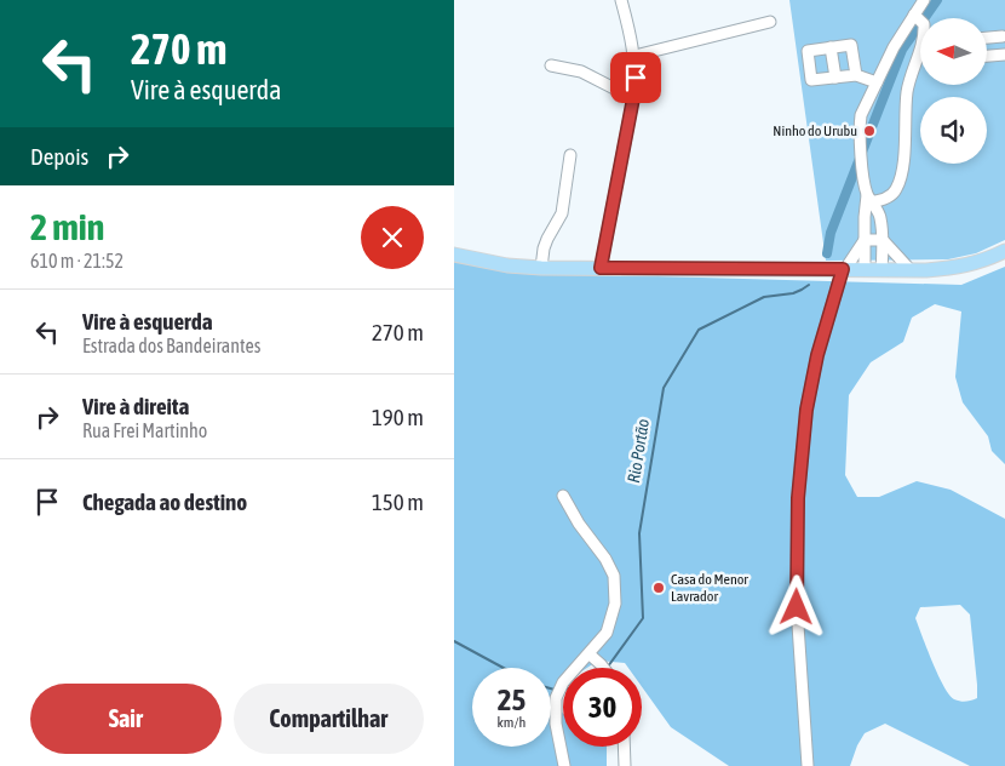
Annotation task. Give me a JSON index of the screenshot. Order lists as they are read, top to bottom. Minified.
{"water":["Rio Portão"],"places":["Ninho do Urubu","Casa do Menor Lavrador"],"north":"left","page":{"turn":["270 m","Vire à esquerda"],"then":"Depois","heading":["2 min","610 m · 21:52"],"list":[{"name":"Vire à esquerda","note":"Estrada dos Bandeirantes","value":"270 m"},{"name":"Vire à direita","note":"Rua Frei Martinho","value":"190 m"},{"name":"Chegada ao destino","value":"150 m"}],"speed":"25 km/h","limit":"30","buttons":["Sair","Compartilhar"]}}
